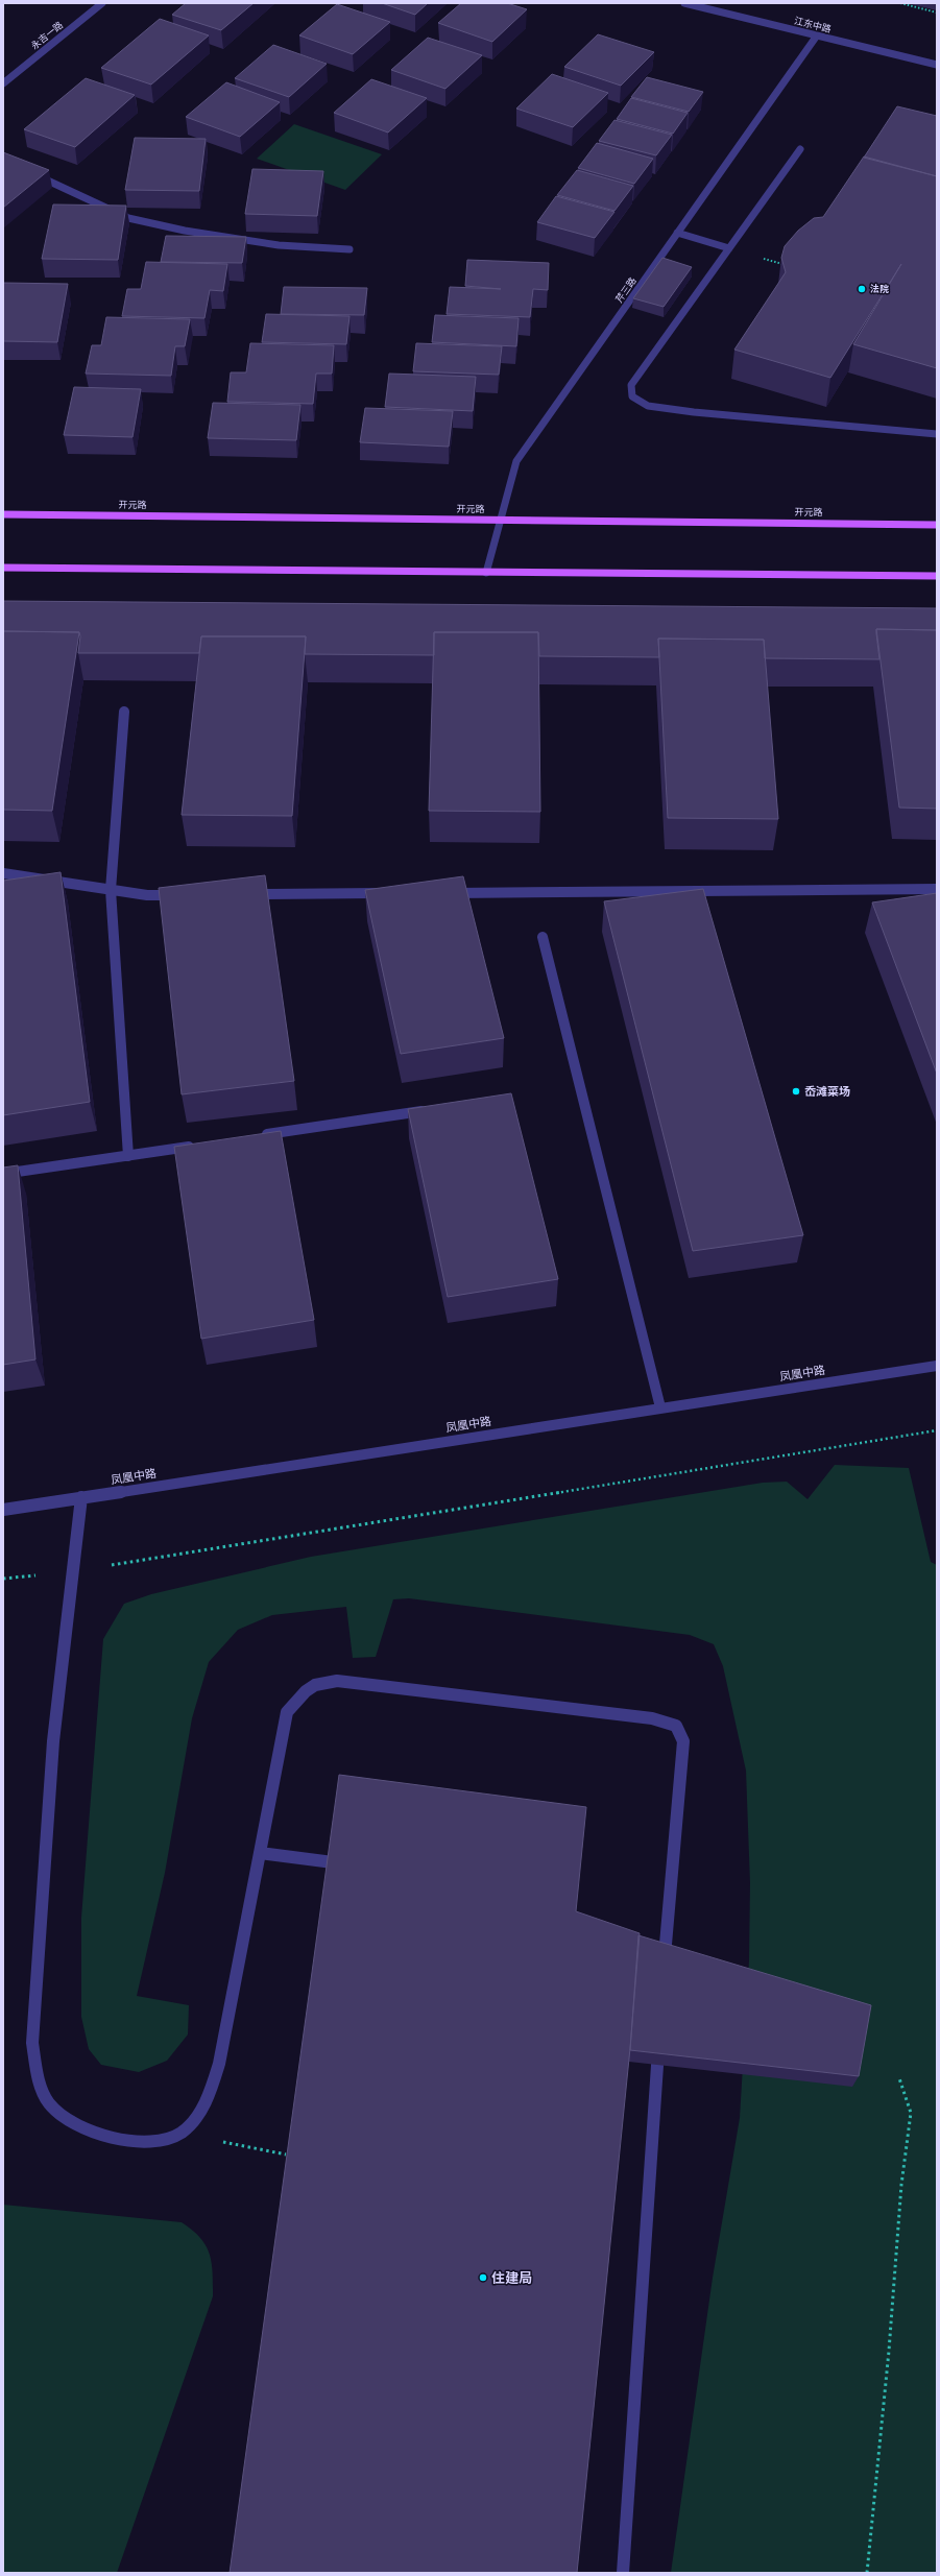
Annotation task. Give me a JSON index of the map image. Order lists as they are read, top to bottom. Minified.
{"streets":{"main road":["开元路"],"street":["江东中路","永吉一路","芹三路","凤凰中路"]},"crossings":[["江东中路","芹三路"],["芹三路","开元路"]],"places":["法院","岙滩菜场","住建局"]}
